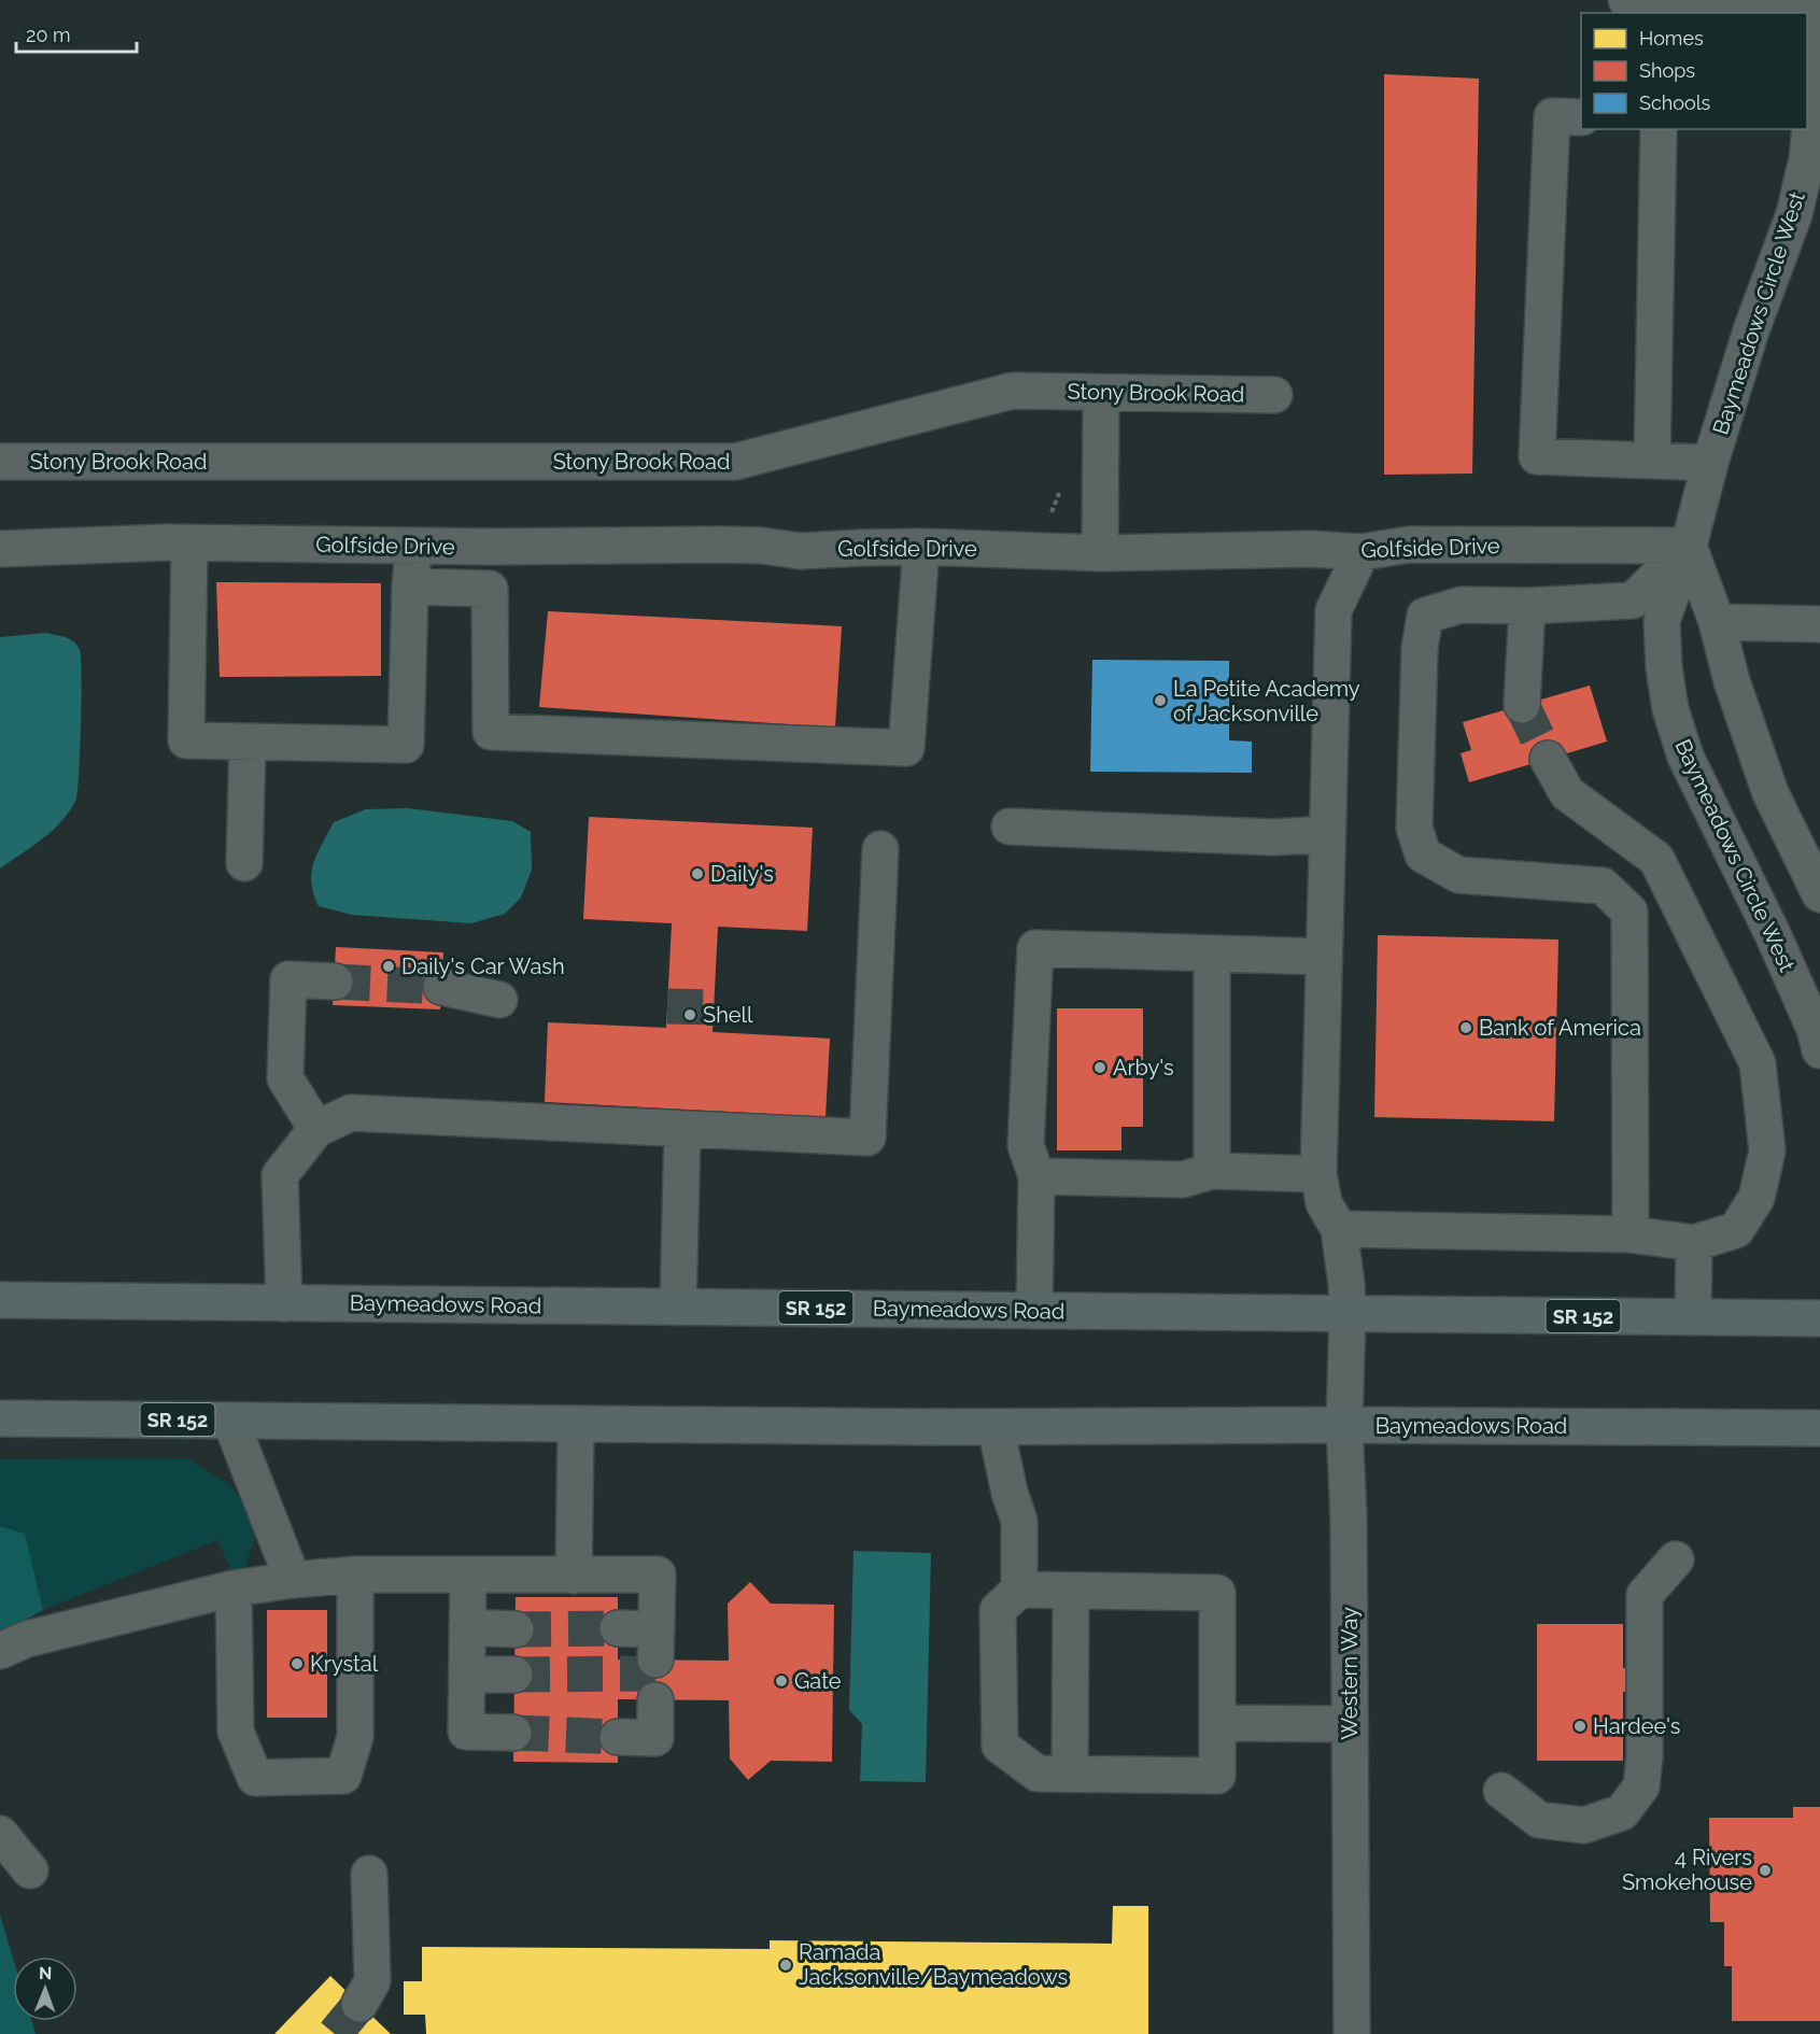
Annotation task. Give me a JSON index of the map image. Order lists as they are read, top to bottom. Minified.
{"streets":{"main road":["Baymeadows Road","SR 152"],"street":["Baymeadows Circle West","Stony Brook Road","Golfside Drive","Western Way"]},"crossings":[["Baymeadows Circle West","Golfside Drive"],["Baymeadows Road","Western Way"]],"places":["La Petite Academy of Jacksonville","Daily's","Daily's Car Wash","Shell","Bank of America","Arby's","Krystal","Gate","Hardee's","4 Rivers Smokehouse","Ramada Jacksonville/Baymeadows"],"legend":["Homes","Shops","Schools"],"scale_bar":"20 m","north":"top"}
